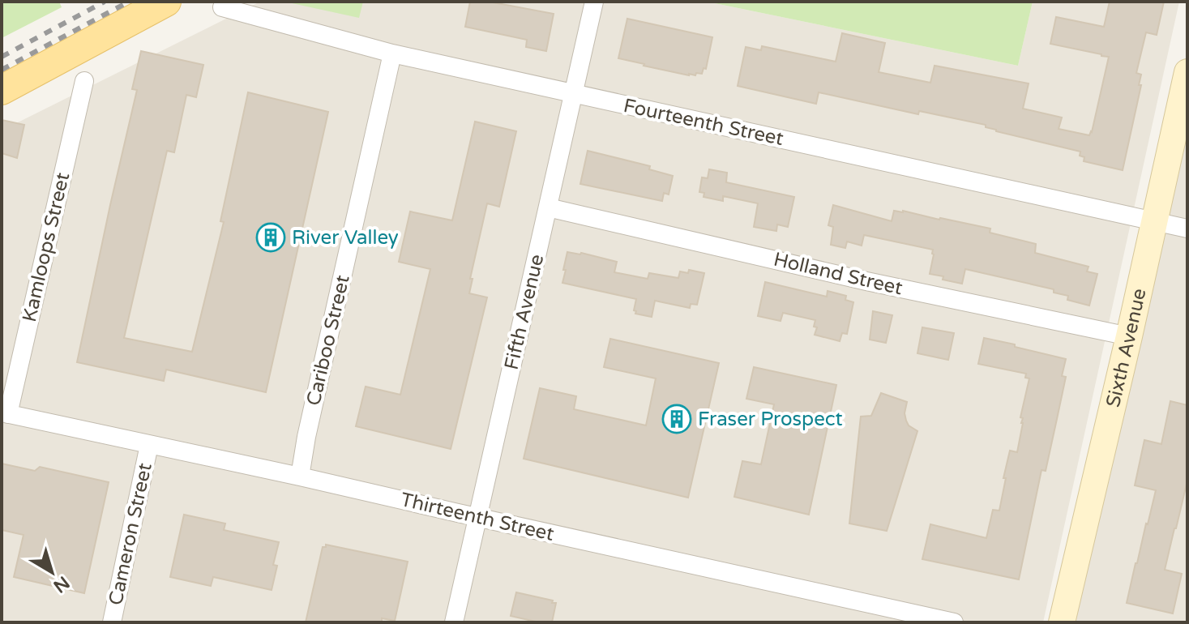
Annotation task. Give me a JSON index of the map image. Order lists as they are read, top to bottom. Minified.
{"streets":{"street":["Fourteenth Street","Kamloops Street","Holland Street","Fifth Avenue","Cariboo Street","Sixth Avenue","Thirteenth Street","Cameron Street"]},"crossings":[["Fourteenth Street","Fifth Avenue"],["Fourteenth Street","Cariboo Street"],["Fourteenth Street","Sixth Avenue"],["Kamloops Street","Thirteenth Street"],["Holland Street","Fifth Avenue"],["Holland Street","Sixth Avenue"],["Fifth Avenue","Thirteenth Street"],["Cariboo Street","Thirteenth Street"],["Thirteenth Street","Cameron Street"]],"places":{"building":["River Valley","Fraser Prospect"]},"north":"bottom right"}
